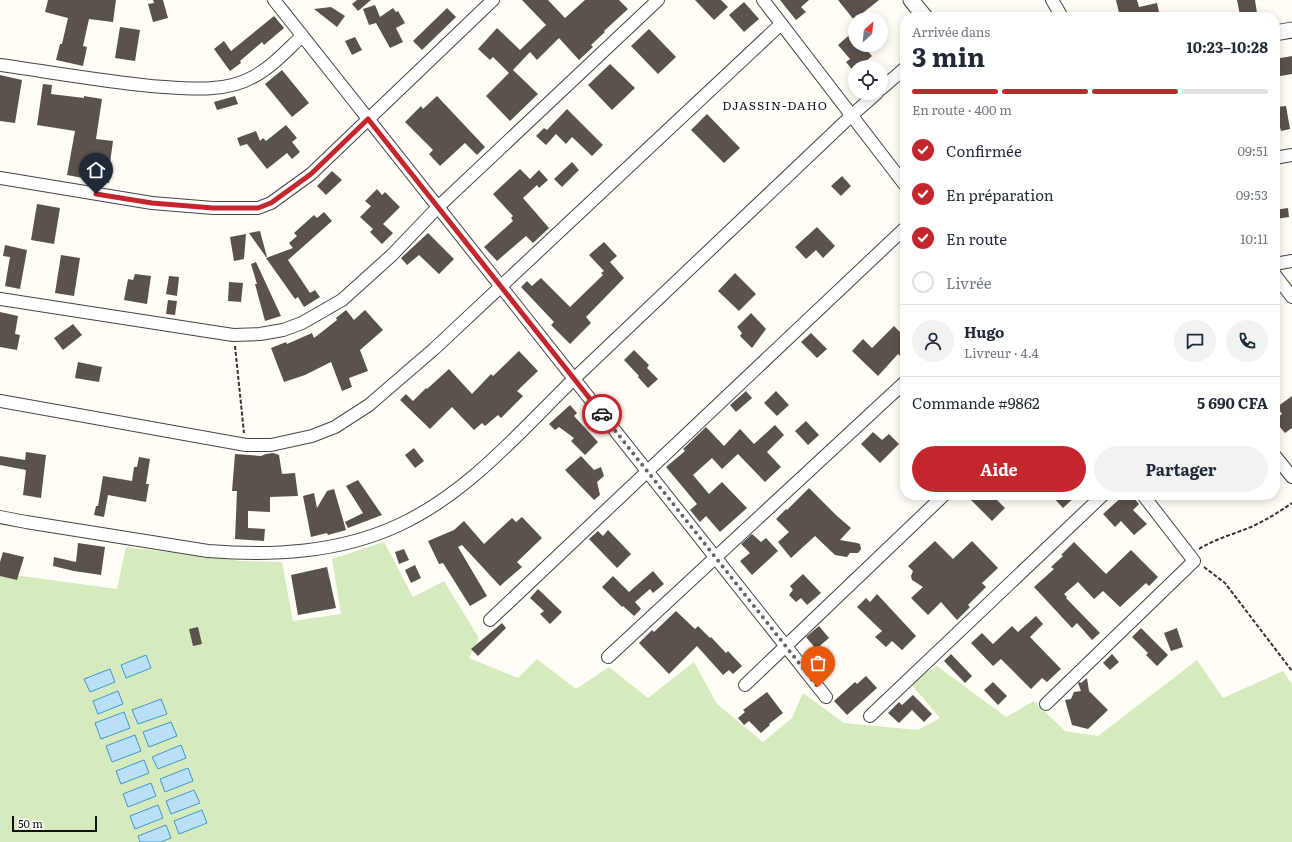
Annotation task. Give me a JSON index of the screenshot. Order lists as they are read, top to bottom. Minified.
{"districts":["DJASSIN-DAHO"],"scale_bar":"50 m","north":"top right","page":{"heading":["3 min","Arrivée dans","10:23–10:28"],"panel":["Hugo","Livreur · 4.4","Commande #9862","5 690 CFA"],"bar":"En route · 400 m","list":[["Confirmée","09:51"],["En préparation","09:53"],["En route","10:11"],"Livrée"],"buttons":["Aide","Partager"],"scale":"50 m"}}
